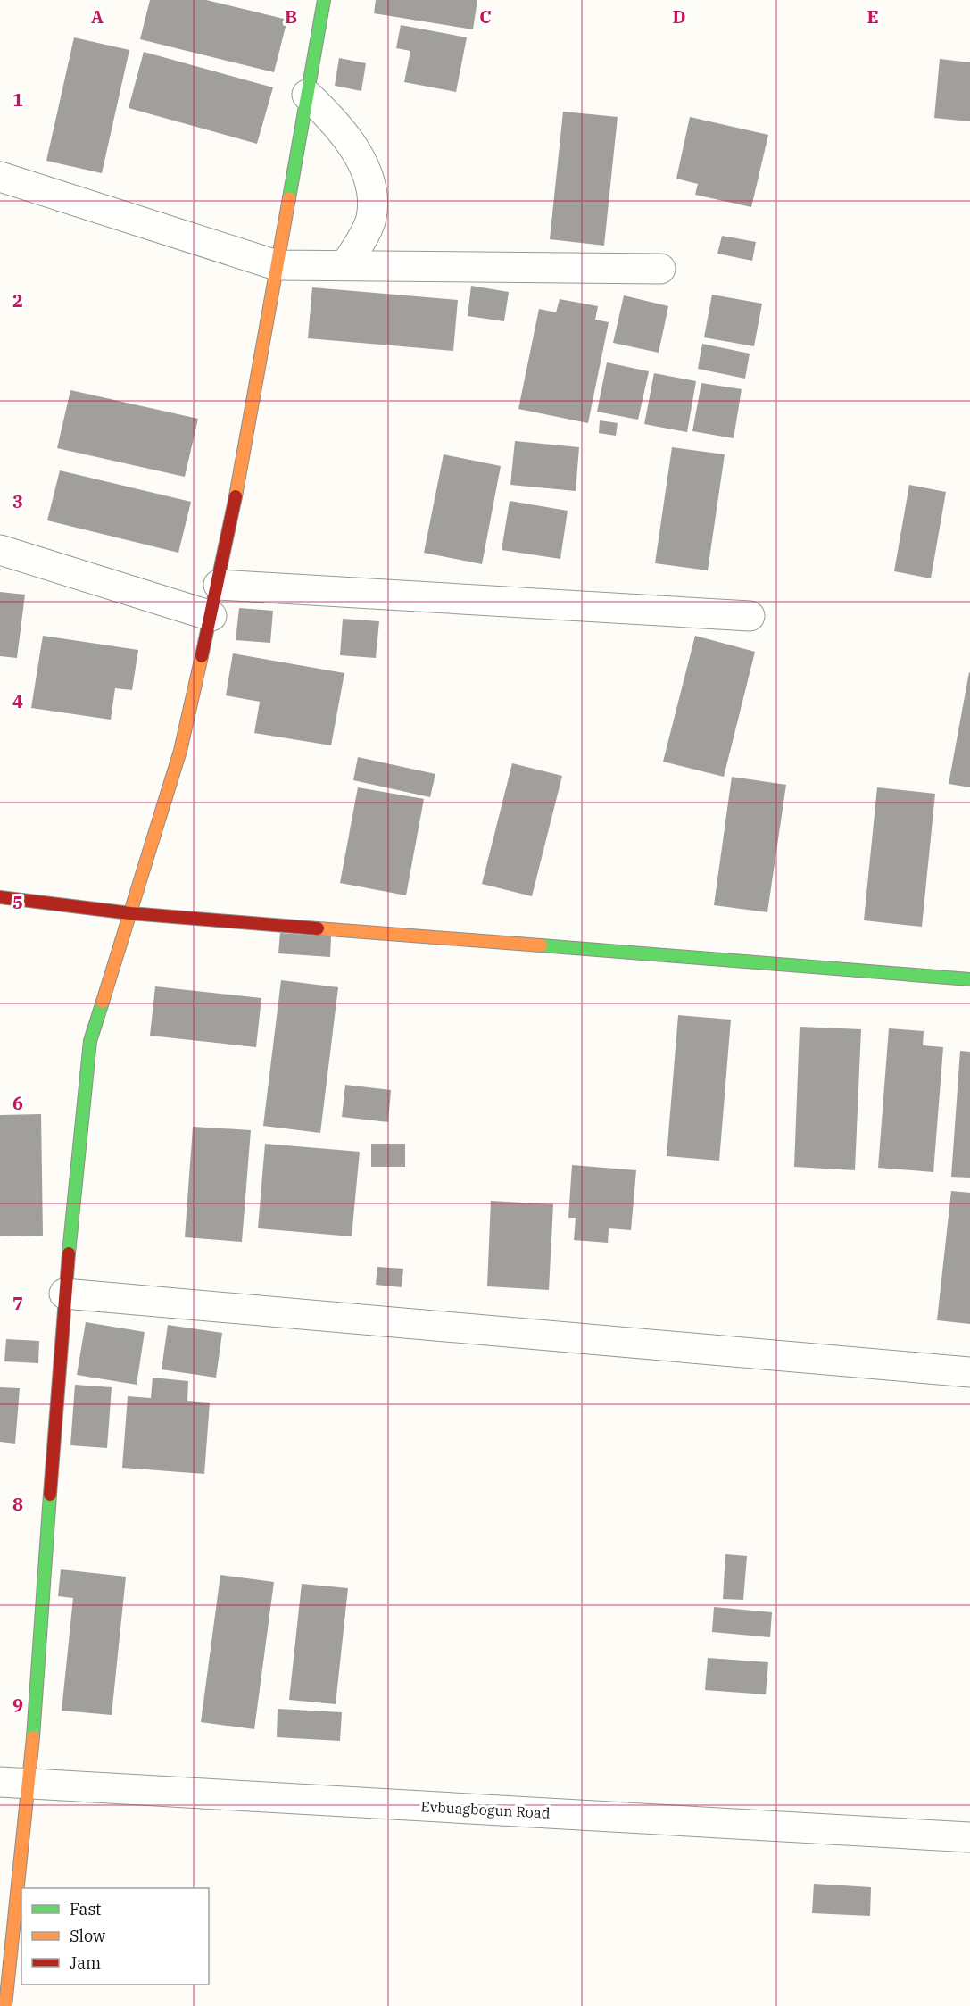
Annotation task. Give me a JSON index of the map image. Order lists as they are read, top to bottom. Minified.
{"streets":{"street":["Evbuagbogun Road"]},"legend":["Fast","Slow","Jam"],"grid":{"columns":["A","B","C","D","E"],"rows":["1","2","3","4","5","6","7","8","9"]}}
